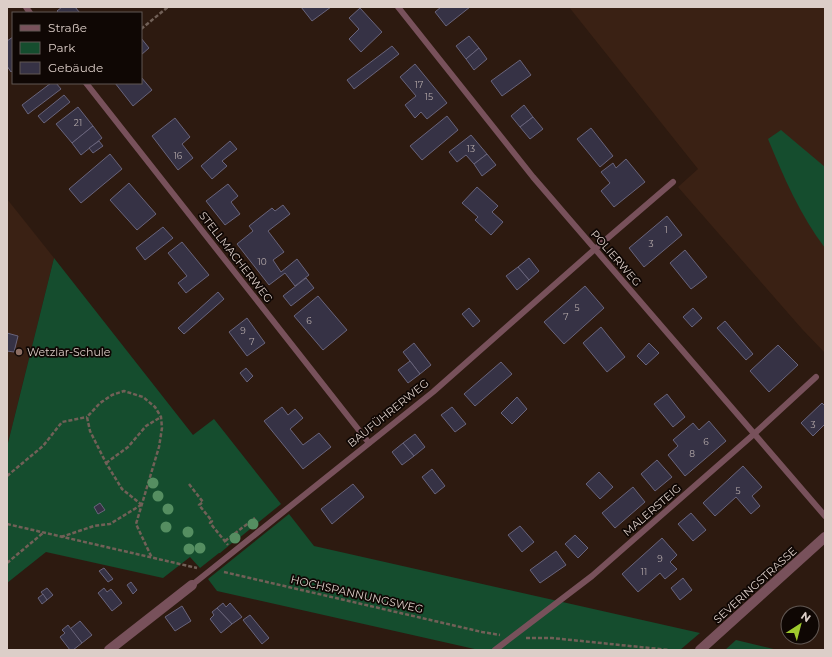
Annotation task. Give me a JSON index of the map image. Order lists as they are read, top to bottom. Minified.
{"streets":{"street":["BAUFÜHRERWEG","SEVERINGSTRASSE"],"lane":["STELLMACHERWEG","POLIERWEG","MALERSTEIG"],"path":["HOCHSPANNUNGSWEG"]},"crossings":[["STELLMACHERWEG","BAUFÜHRERWEG"],["POLIERWEG","BAUFÜHRERWEG"],["POLIERWEG","MALERSTEIG"]],"places":["Wetzlar-Schule"],"house_numbers":["17","15","21","13","16","1","3","10","5","7","6","9","7","3","6","8","5","9","11"],"legend":["Straße","Park","Gebäude"],"north":"top right"}
